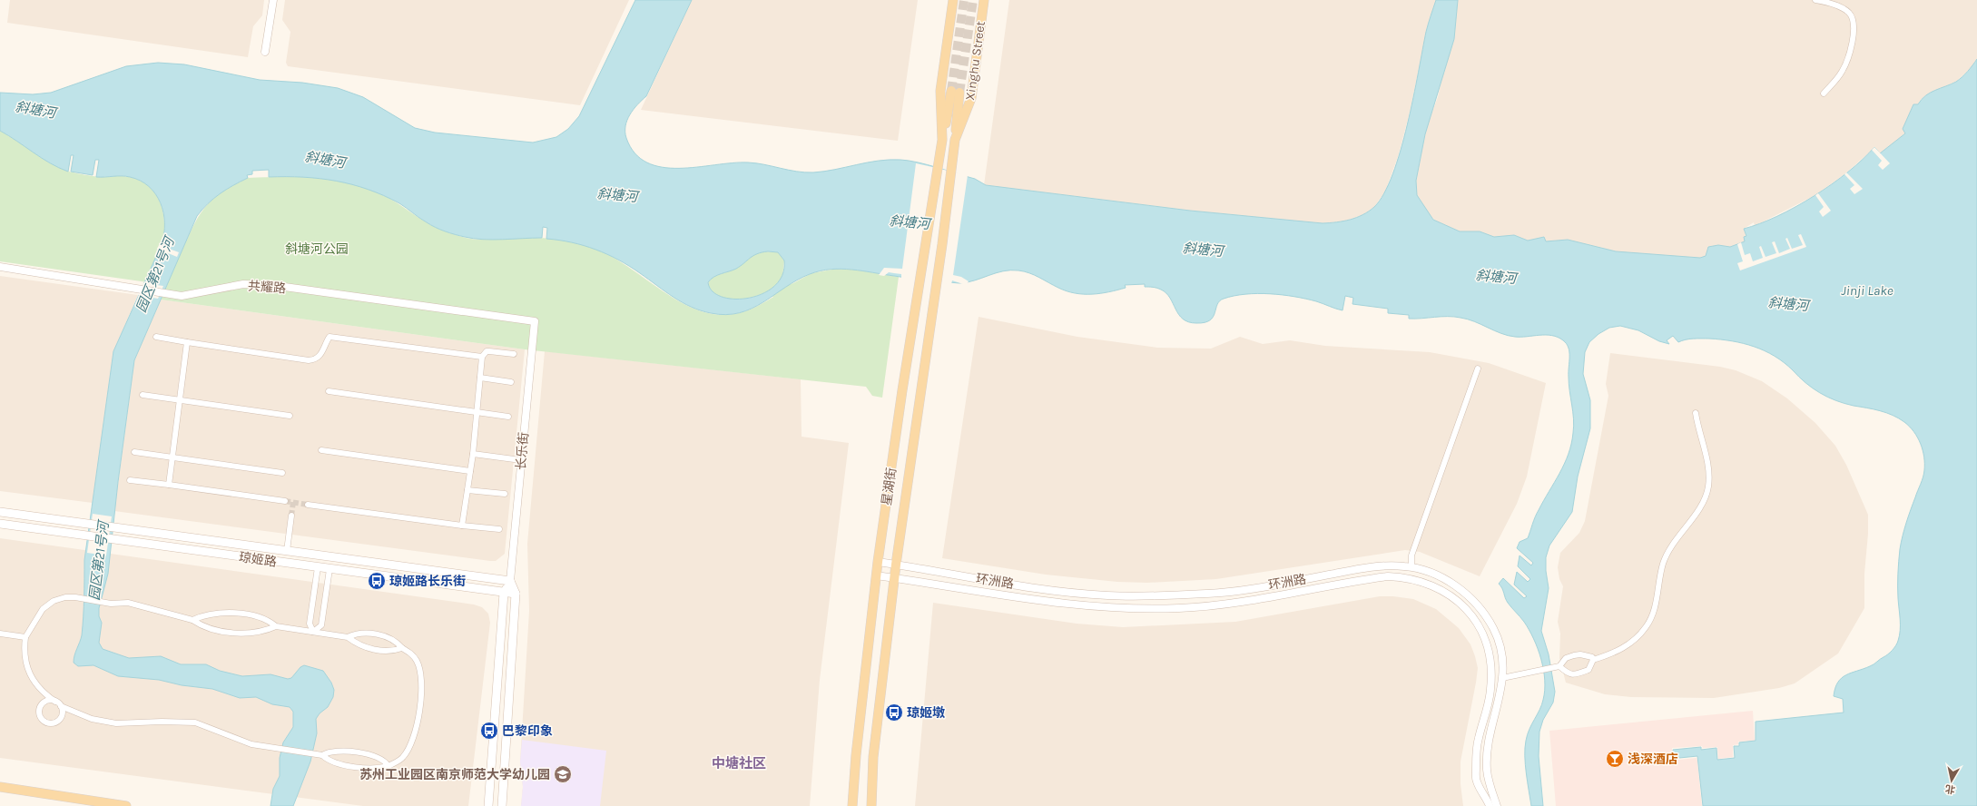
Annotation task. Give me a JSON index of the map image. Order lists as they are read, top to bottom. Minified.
{"streets":{"main road":["Xinghu Street","长乐街","星湖街","琼姬路"],"street":["共耀路","环洲路"]},"crossings":[["Xinghu Street","星湖街"],["共耀路","长乐街"],["长乐街","琼姬路"],["星湖街","环洲路"]],"districts":["中塘社区"],"water":["斜塘河","园区第21号河","Jinji Lake"],"parks":["斜塘河公园"],"places":{"bus stop":["琼姬路长乐街","琼姬墩","巴黎印象"],"bar":["浅深酒店"],"school or university":["苏州工业园区南京师范大学幼儿园"]},"north":"bottom"}
